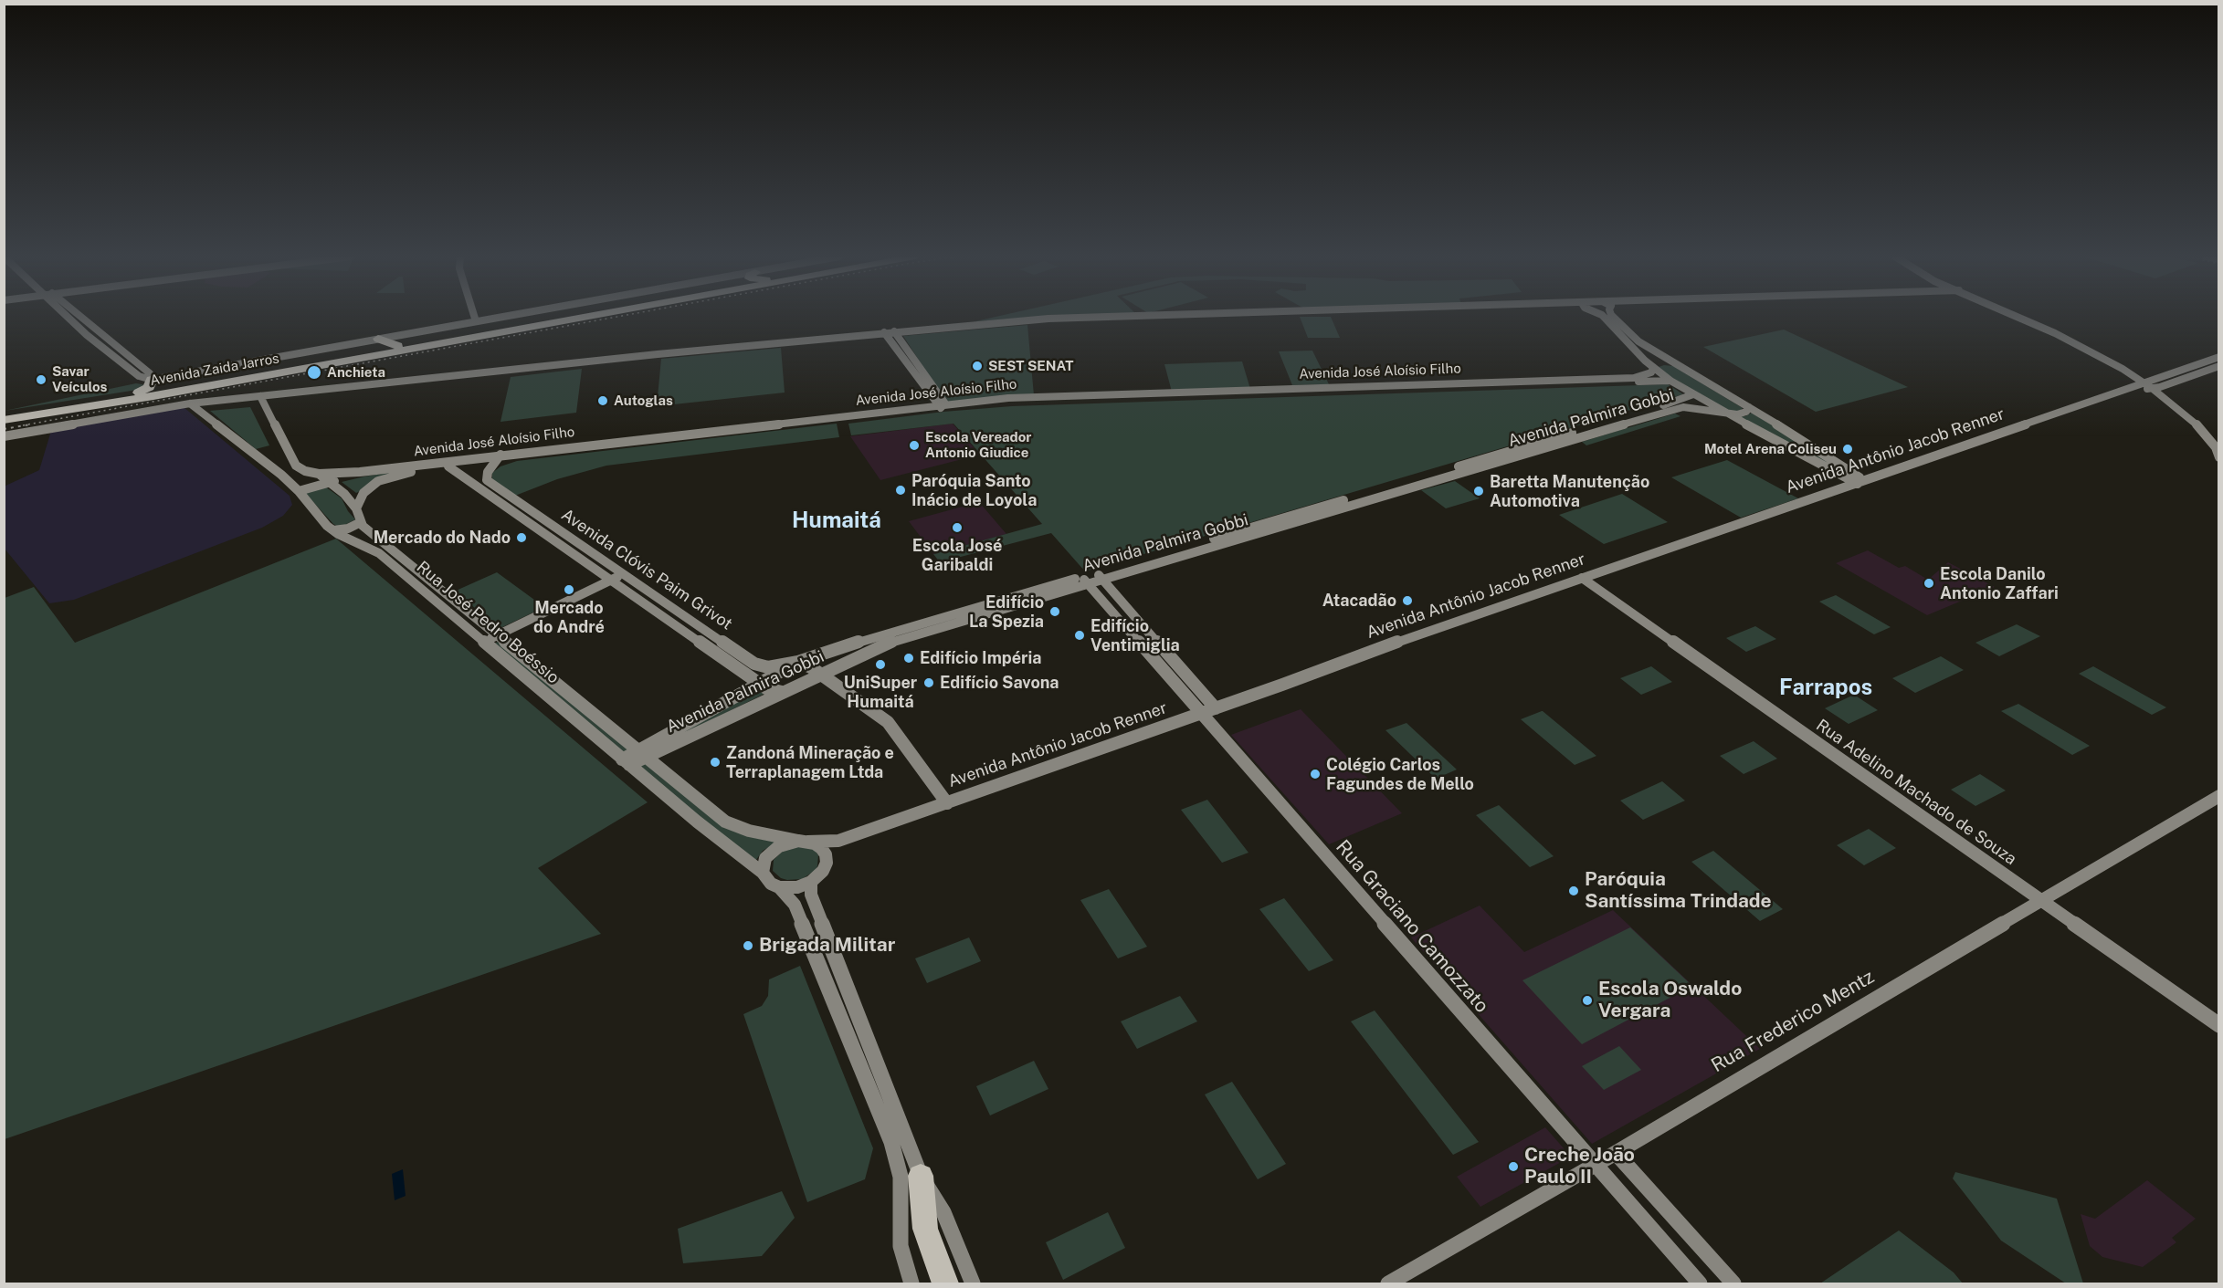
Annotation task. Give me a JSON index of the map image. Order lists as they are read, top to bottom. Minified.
{"streets":{"highway":["Avenida Zaida Jarros"],"street":["Avenida José Aloísio Filho","Avenida Palmira Gobbi","Avenida Antônio Jacob Renner","Avenida Clóvis Paim Grivot","Rua José Pedro Boéssio","Rua Adelino Machado de Souza","Rua Graciano Camozzato","Rua Frederico Mentz"]},"crossings":[["Avenida José Aloísio Filho","Avenida Clóvis Paim Grivot"],["Avenida Palmira Gobbi","Avenida Clóvis Paim Grivot"],["Avenida Palmira Gobbi","Rua José Pedro Boéssio"],["Avenida Palmira Gobbi","Rua Graciano Camozzato"],["Avenida Antônio Jacob Renner","Rua José Pedro Boéssio"],["Avenida Antônio Jacob Renner","Rua Adelino Machado de Souza"],["Avenida Antônio Jacob Renner","Rua Graciano Camozzato"],["Rua Adelino Machado de Souza","Rua Frederico Mentz"],["Rua Graciano Camozzato","Rua Frederico Mentz"]],"districts":["Humaitá","Farrapos"],"places":["SEST SENAT","Anchieta","Savar Veículos","Autoglas","Escola Vereador Antonio Giudice","Motel Arena Coliseu","Paróquia Santo Inácio de Loyola","Baretta Manutenção Automotiva","Escola José Garibaldi","Mercado do Nado","Escola Danilo Antonio Zaffari","Mercado do André","Atacadão","Edifício La Spezia","Edifício Ventimiglia","Edifício Impéria","UniSuper Humaitá","Edifício Savona","Zandoná Mineração e Terraplanagem Ltda","Colégio Carlos Fagundes de Mello","Paróquia Santíssima Trindade","Brigada Militar","Escola Oswaldo Vergara","Creche João Paulo II"]}
